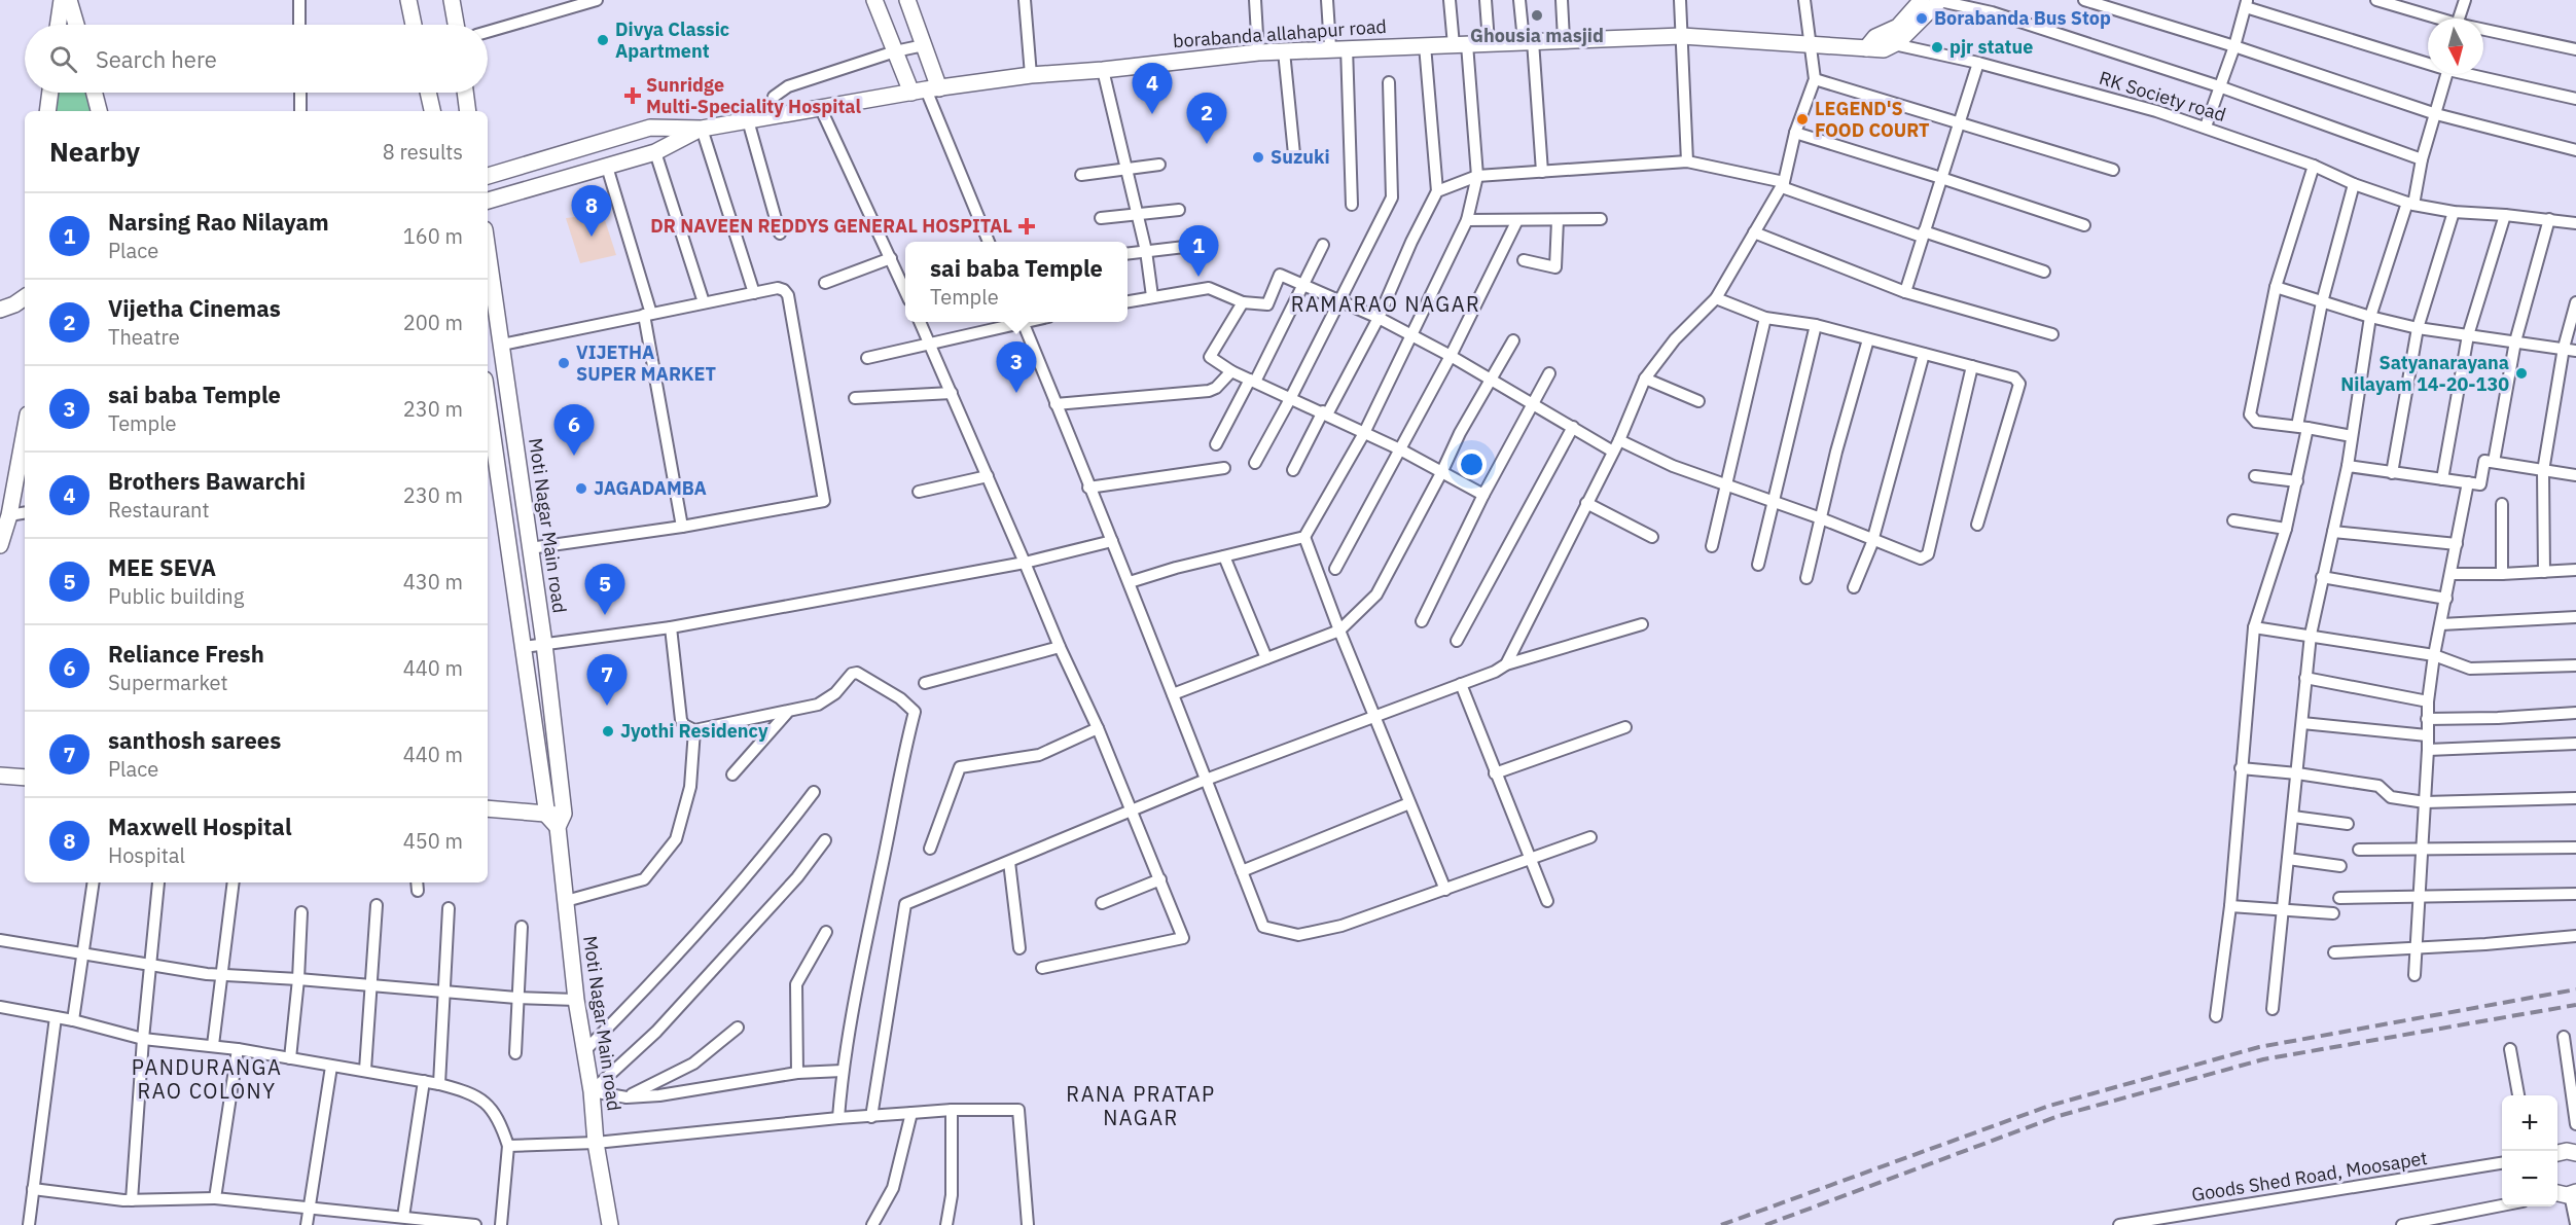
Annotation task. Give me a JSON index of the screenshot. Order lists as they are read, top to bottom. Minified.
{"streets":{"street":["borabanda allahapur road","RK Society road","Moti Nagar Main road","Goods Shed Road, Moosapet"]},"crossings":[["borabanda allahapur road","RK Society road"]],"districts":["RAMARAO NAGAR","PANDURANGA RAO COLONY","RANA PRATAP NAGAR"],"places":{"other":["Ghousia masjid","Borabanda Bus Stop","Divya Classic Apartment","pjr statue","LEGEND'S FOOD COURT","Suzuki","VIJETHA SUPER MARKET","Satyanarayana Nilayam 14-20-130","JAGADAMBA","Jyothi Residency"],"health":["Sunridge Multi-Speciality Hospital","DR NAVEEN REDDYS GENERAL HOSPITAL"]},"north":"bottom","page":{"search":"Search here","pins":["4","2","8","1","3","6","5","7"],"heading":["Nearby","8 results"],"list":[{"mark":"1","name":"Narsing Rao Nilayam","note":"Place","value":"160 m"},{"mark":"2","name":"Vijetha Cinemas","note":"Theatre","value":"200 m"},{"mark":"3","name":"sai baba Temple","note":"Temple","value":"230 m"},{"mark":"4","name":"Brothers Bawarchi","note":"Restaurant","value":"230 m"},{"mark":"5","name":"MEE SEVA","note":"Public building","value":"430 m"},{"mark":"6","name":"Reliance Fresh","note":"Supermarket","value":"440 m"},{"mark":"7","name":"santhosh sarees","note":"Place","value":"440 m"},{"mark":"8","name":"Maxwell Hospital","note":"Hospital","value":"450 m"}],"popup":["sai baba Temple","Temple"],"map_buttons":["+","−"]}}
